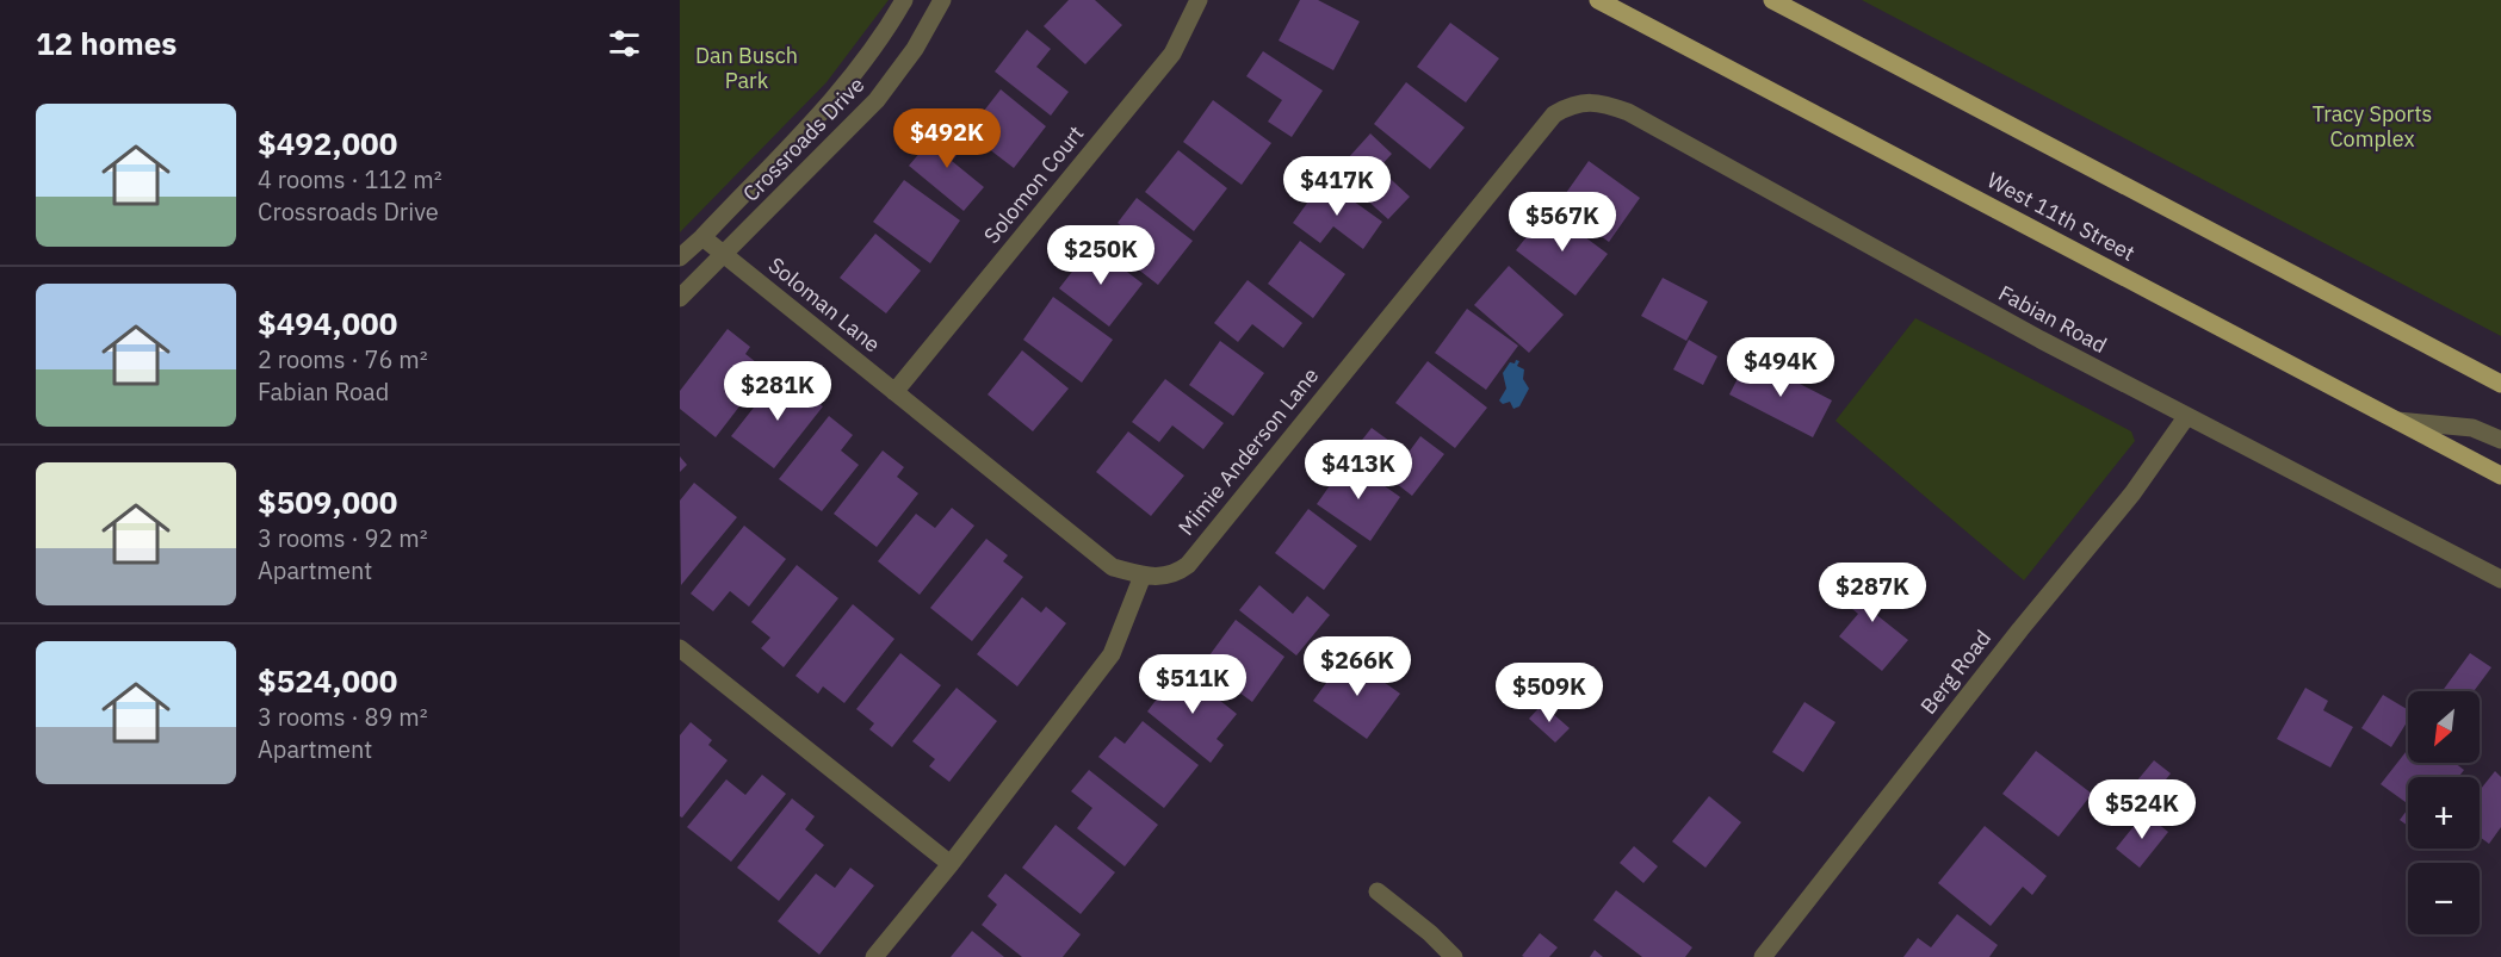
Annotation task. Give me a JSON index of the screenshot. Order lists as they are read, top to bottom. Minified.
{"streets":{"main road":["West 11th Street"],"street":["Crossroads Drive","Solomon Court","Soloman Lane","Fabian Road","Mimie Anderson Lane","Berg Road"]},"crossings":[["Crossroads Drive","Soloman Lane"],["Solomon Court","Soloman Lane"],["Solomon Court","Mimie Anderson Lane"],["Soloman Lane","Mimie Anderson Lane"],["Fabian Road","Mimie Anderson Lane"],["Fabian Road","Berg Road"]],"parks":["Dan Busch Park","Tracy Sports Complex"],"north":"bottom left","page":{"heading":"12 homes","list":[{"name":"$492,000","note":"4 rooms · 112 m² · Crossroads Drive"},{"name":"$494,000","note":"2 rooms · 76 m² · Fabian Road"},{"name":"$509,000","note":"3 rooms · 92 m² · Apartment"},{"name":"$524,000","note":"3 rooms · 89 m² · Apartment"}],"price":["$492K","$417K","$567K","$250K","$494K","$281K","$413K","$287K","$266K","$511K","$509K","$524K"],"map_buttons":["+","−"]}}
